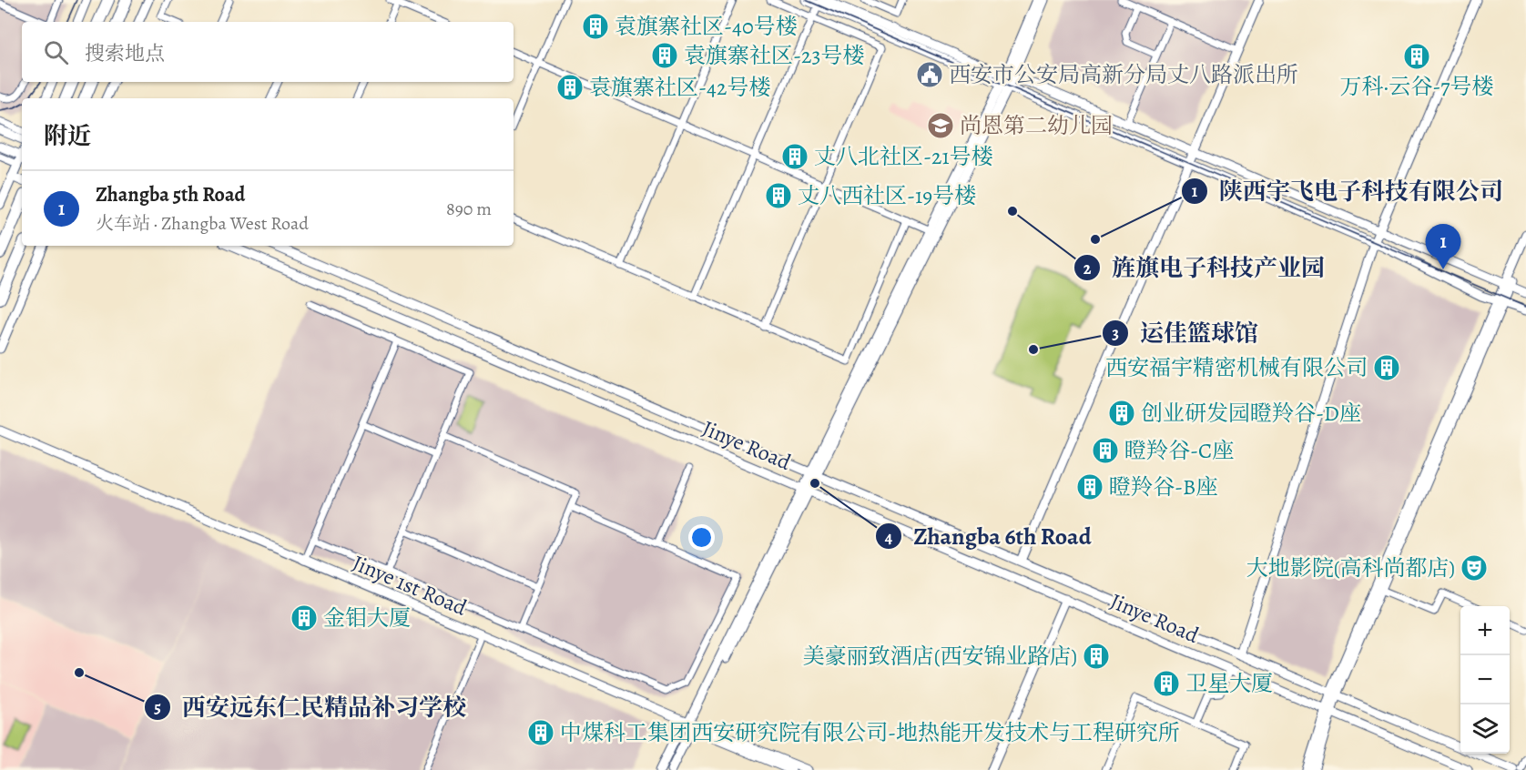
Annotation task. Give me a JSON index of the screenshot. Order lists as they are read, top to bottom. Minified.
{"streets":{"main road":["Jinye Road","Jinye 1st Road"]},"places":{"building":["袁旗寨社区-40号楼","袁旗寨社区-23号楼","万科·云谷-7号楼","袁旗寨社区-42号楼","丈八北社区-21号楼","丈八西社区-19号楼","西安福宇精密机械有限公司","创业研发园瞪羚谷-D座","瞪羚谷-C座","瞪羚谷-B座","金钼大厦","美豪丽致酒店(西安锦业路店)","卫星大厦","中煤科工集团西安研究院有限公司-地热能开发技术与工程研究所"],"public building":["西安市公安局高新分局丈八路派出所"],"school or university":["尚恩第二幼儿园"],"other":["旌旗电子科技产业园","陕西宇飞电子科技有限公司","运佳篮球馆","Zhangba 6th Road","西安远东仁民精品补习学校"],"theatre":["大地影院(高科尚都店)"]},"page":{"search":"搜索地点","heading":"附近","list":[{"mark":"1","name":"Zhangba 5th Road","note":"火车站 · Zhangba West Road","value":"890 m"}],"pins":"1","map_buttons":["+","−"]}}
